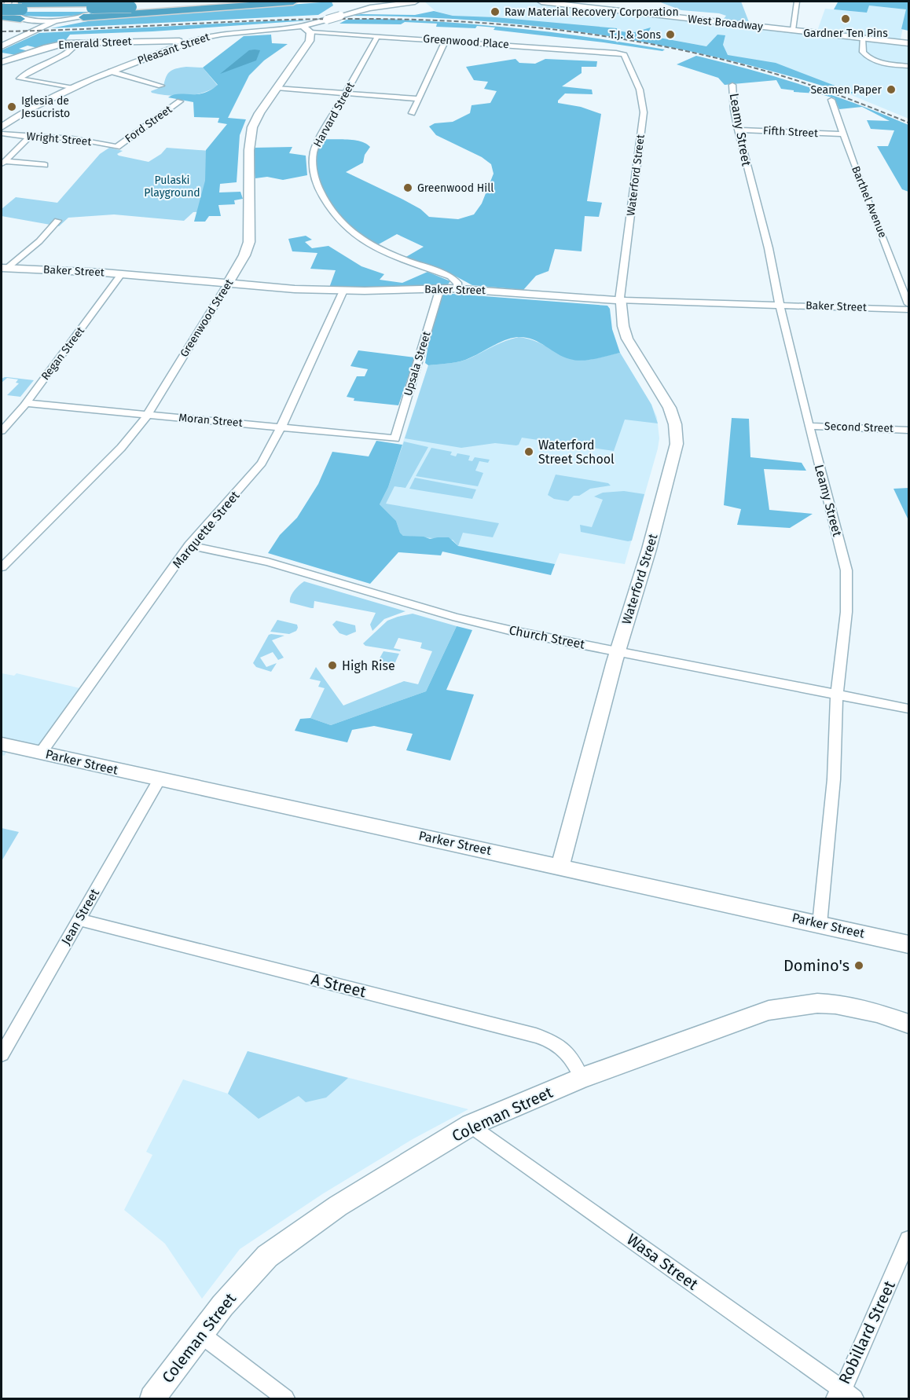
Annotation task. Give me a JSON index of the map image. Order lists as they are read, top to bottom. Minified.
{"streets":{"street":["West Broadway","Greenwood Place","Emerald Street","Pleasant Street","Harvard Street","Ford Street","Leamy Street","Fifth Street","Wright Street","Waterford Street","Barthel Avenue","Baker Street","Greenwood Street","Regan Street","Upsala Street","Moran Street","Second Street","Marquette Street","Church Street","Parker Street","Jean Street","A Street","Coleman Street","Wasa Street","Robillard Street"]},"crossings":[["Greenwood Place","Pleasant Street"],["Greenwood Place","Harvard Street"],["Greenwood Place","Waterford Street"],["Greenwood Place","Greenwood Street"],["Emerald Street","Pleasant Street"],["Pleasant Street","Greenwood Street"],["Harvard Street","Baker Street"],["Ford Street","Wright Street"],["Leamy Street","Fifth Street"],["Leamy Street","Baker Street"],["Leamy Street","Second Street"],["Leamy Street","Church Street"],["Leamy Street","Parker Street"],["Fifth Street","Barthel Avenue"],["Waterford Street","Baker Street"],["Waterford Street","Church Street"],["Waterford Street","Parker Street"],["Baker Street","Greenwood Street"],["Baker Street","Regan Street"],["Baker Street","Upsala Street"],["Baker Street","Marquette Street"],["Greenwood Street","Moran Street"],["Regan Street","Moran Street"],["Upsala Street","Moran Street"],["Moran Street","Marquette Street"],["Marquette Street","Church Street"],["Marquette Street","Parker Street"],["Parker Street","Jean Street"],["Jean Street","A Street"],["A Street","Coleman Street"],["Coleman Street","Wasa Street"],["Wasa Street","Robillard Street"]],"parks":["Pulaski Playground"],"places":["Raw Material Recovery Corporation","Gardner Ten Pins","T.J. & Sons","Seamen Paper","Iglesia de Jesucristo","Greenwood Hill","Waterford Street School","High Rise","Domino's"]}
